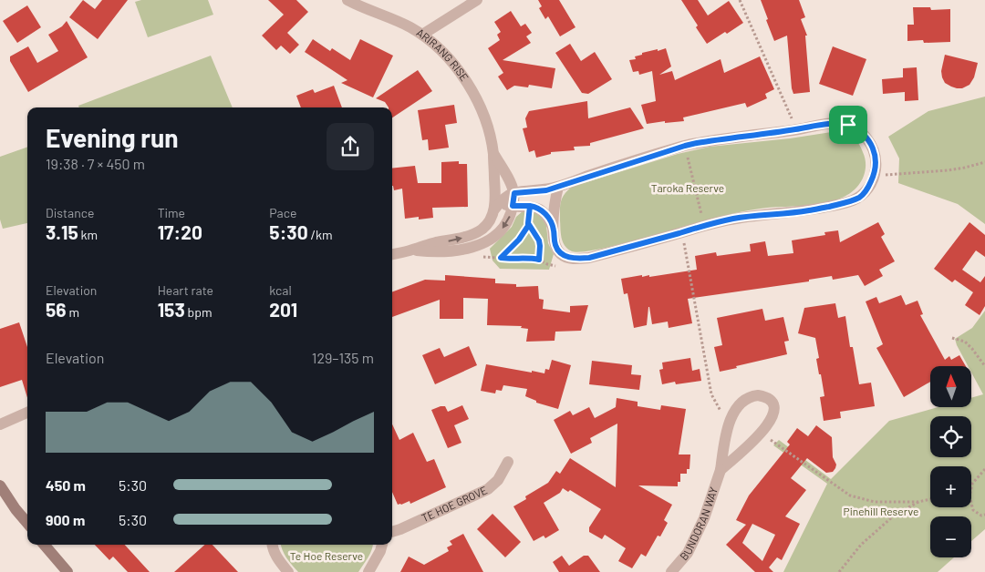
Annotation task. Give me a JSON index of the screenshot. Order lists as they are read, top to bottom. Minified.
{"streets":{"street":["ARIRANG RISE","TE HOE GROVE","BUNDORAN WAY"]},"parks":["Taroka Reserve","Pinehill Reserve","Te Hoe Reserve"],"north":"top","page":{"heading":["Evening run","19:38 · 7 × 450 m"],"stats":[["Distance","3.15 km"],["Time","17:20"],["Pace","5:30 /km"],["Elevation","56 m"],["Heart rate","153 bpm"],["kcal","201"]],"chart":["Elevation","129–135 m"],"map_buttons":["+","−"],"list":[{"name":"450 m","note":"5:30"},{"name":"900 m","note":"5:30"}]}}
